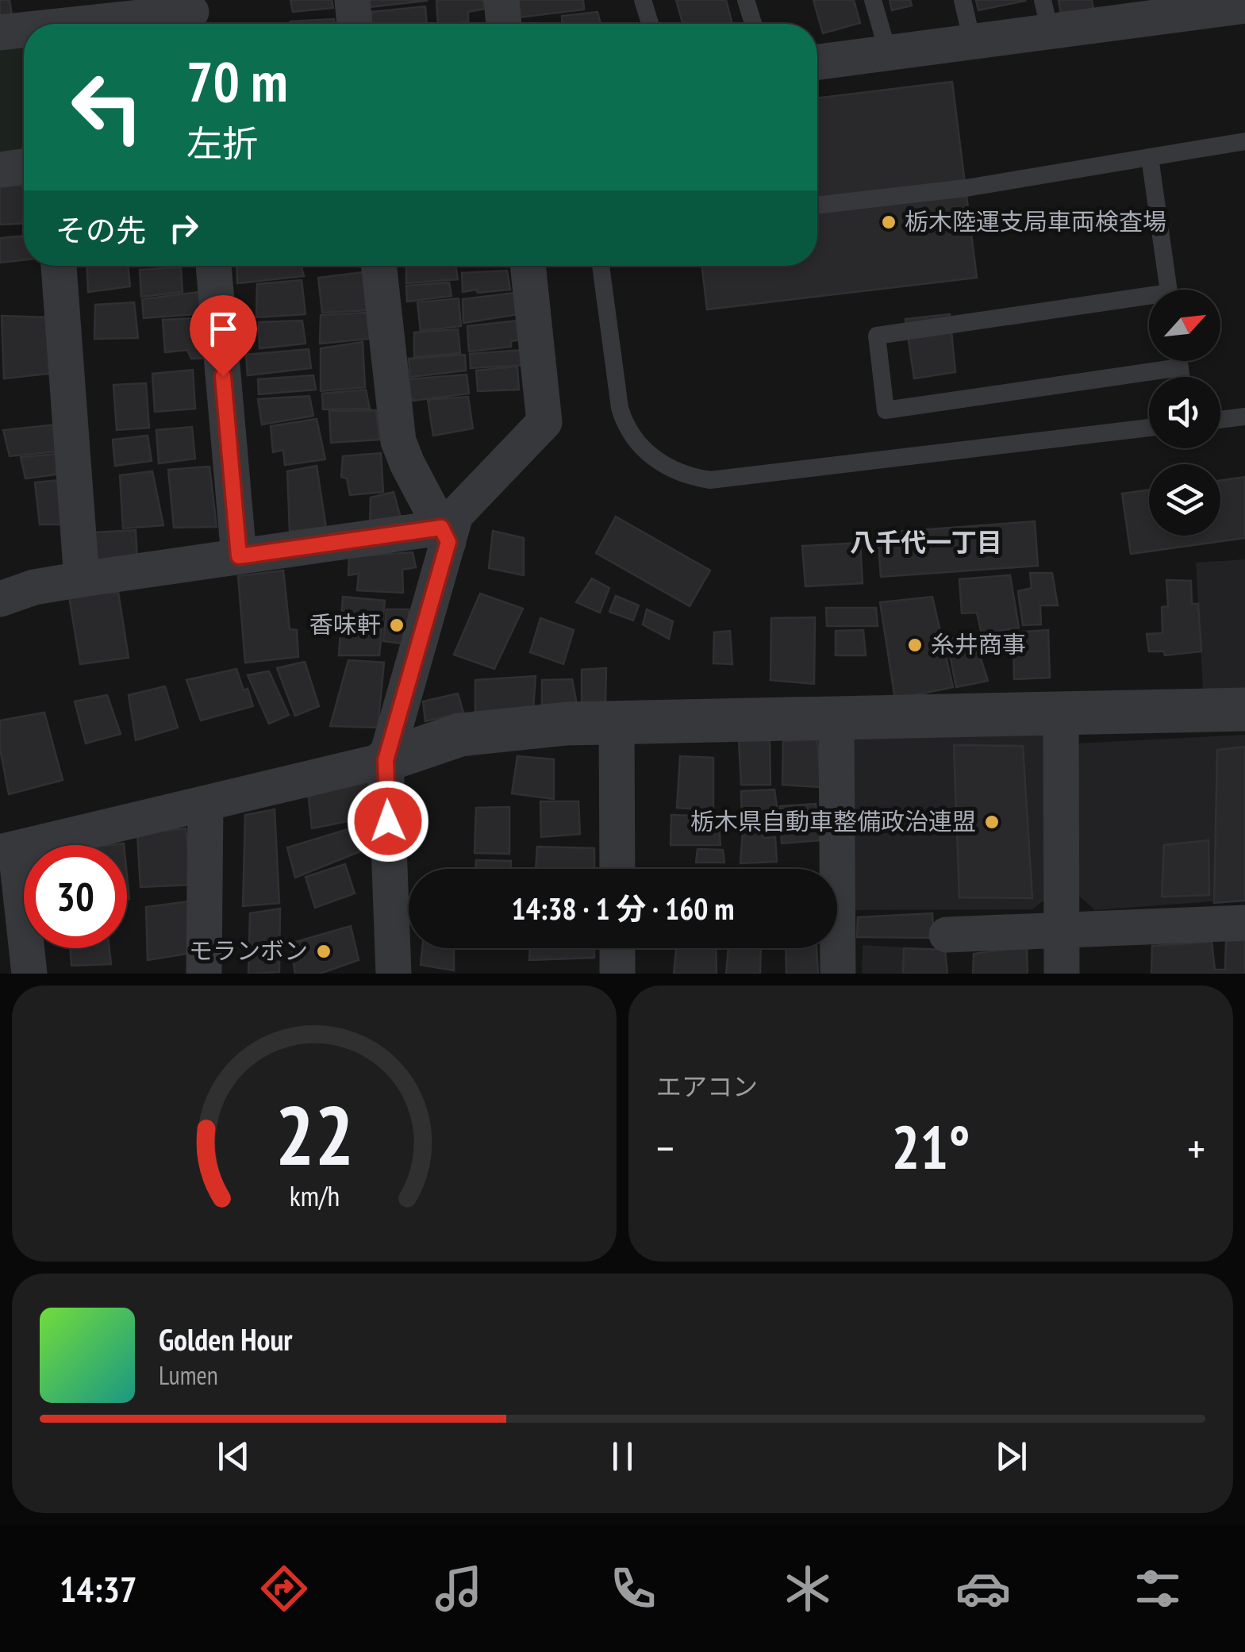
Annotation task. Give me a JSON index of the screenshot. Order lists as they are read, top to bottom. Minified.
{"districts":["八千代一丁目"],"places":["栃木陸運支局車両検査場","香味軒","糸井商事","栃木県自動車整備政治連盟","モランボン"],"north":"top right","page":{"turn":["70 m","左折"],"then":"その先","limit":"30","trip":"14:38 · 1 分 · 160 m","tile":"エアコン","heat":["−","21°","+"],"song":["Golden Hour","Lumen"],"tabs":"14:37","gauge":["22","km/h"]}}
